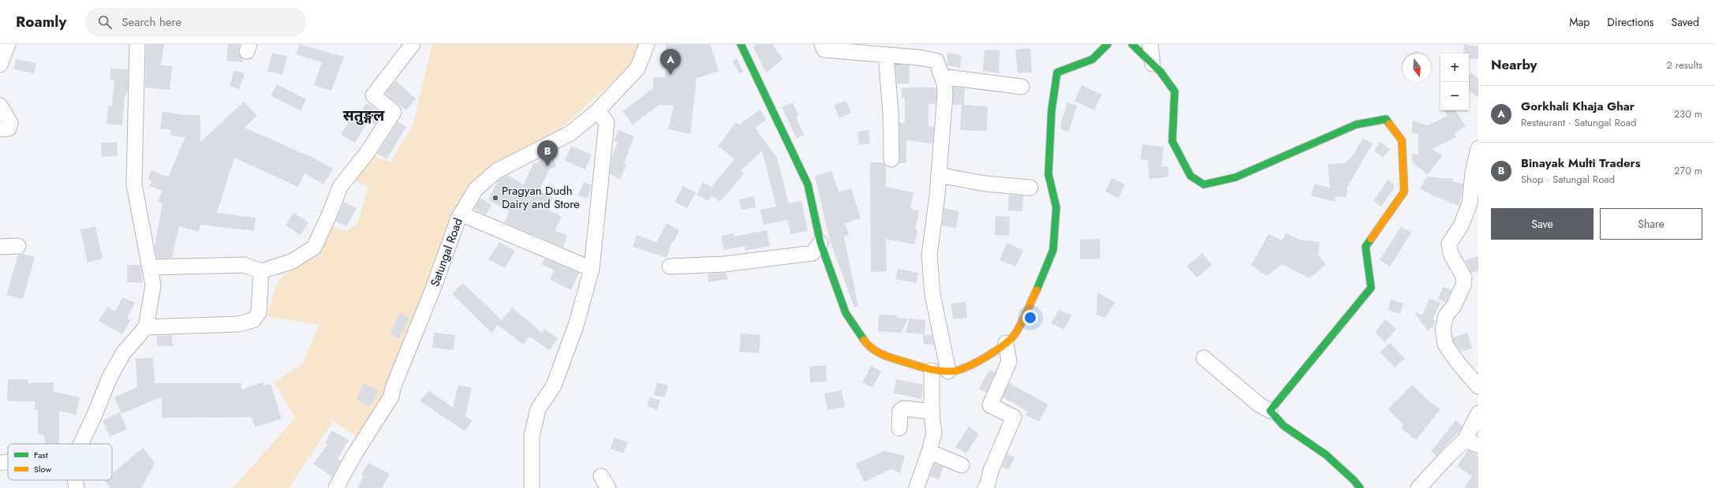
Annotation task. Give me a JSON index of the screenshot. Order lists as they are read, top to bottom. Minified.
{"streets":{"street":["Satungal Road"]},"districts":["सतुङ्गल"],"places":["Pragyan Dudh Dairy and Store"],"legend":["Fast","Slow"],"north":"bottom","page":{"header":"Roamly","search":"Search here","nav":["Map","Directions","Saved"],"heading":["Nearby","2 results"],"pins":["A","B"],"map_buttons":["+","−"],"list":[{"mark":"A","name":"Gorkhali Khaja Ghar","note":"Restaurant · Satungal Road","value":"230 m"},{"mark":"B","name":"Binayak Multi Traders","note":"Shop · Satungal Road","value":"270 m"}],"buttons":["Save","Share"]}}
